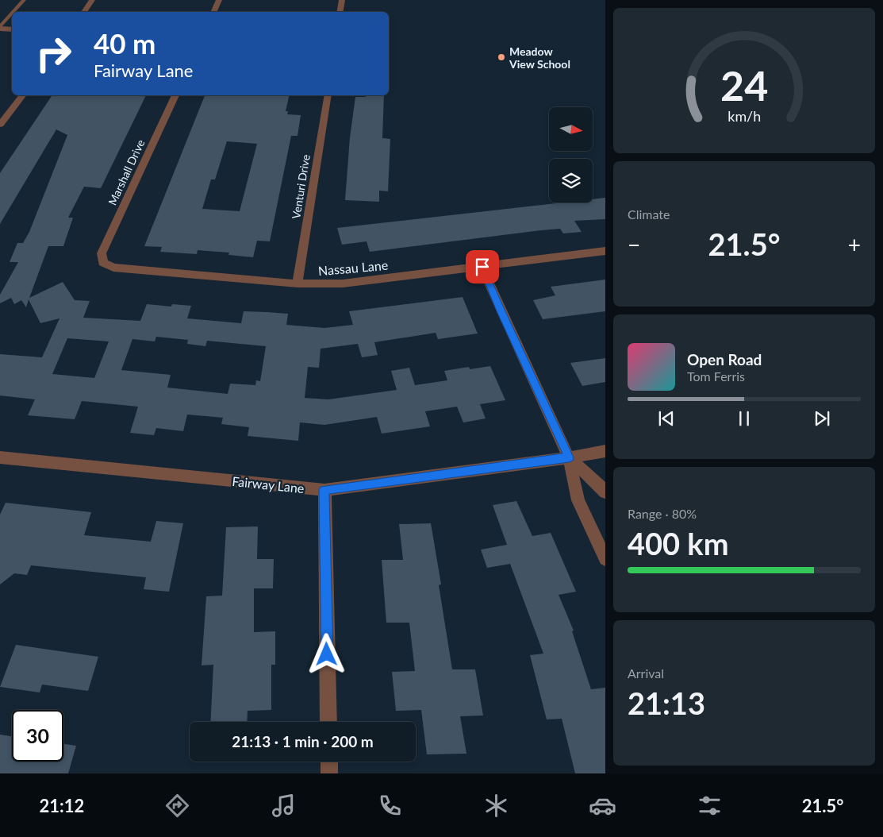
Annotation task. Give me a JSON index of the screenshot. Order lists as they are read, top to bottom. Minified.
{"streets":{"street":["Marshall Drive","Venturi Drive","Nassau Lane","Fairway Lane"]},"crossings":[["Marshall Drive","Nassau Lane"],["Venturi Drive","Nassau Lane"]],"places":["Meadow View School"],"north":"right","page":{"turn":["40 m","Fairway Lane"],"tile":["Climate",["Range · 80%","400 km"],["Arrival","21:13"]],"heat":["−","21.5°","+"],"song":["Open Road","Tom Ferris"],"limit":"30","trip":"21:13 · 1 min · 200 m","tabs":["21:12","21.5°"],"gauge":["24","km/h"]}}
